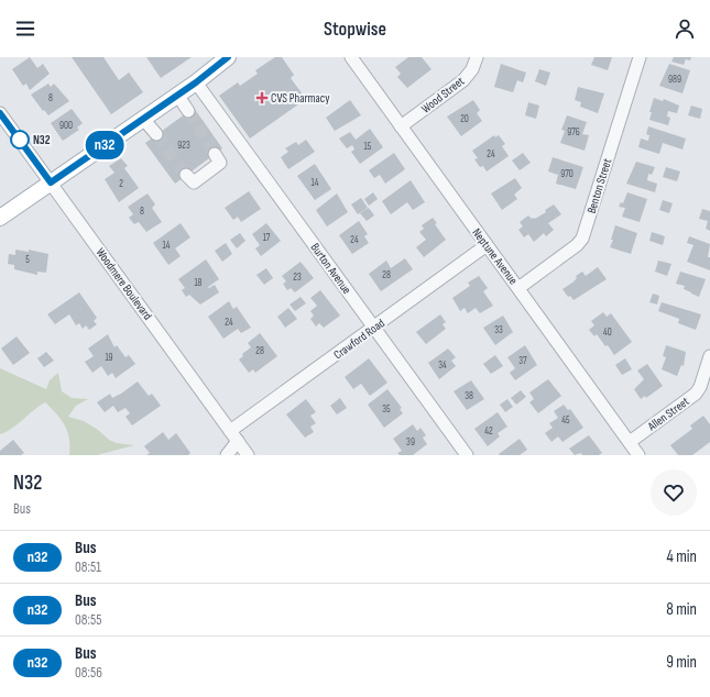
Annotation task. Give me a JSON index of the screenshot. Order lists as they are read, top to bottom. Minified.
{"streets":{"street":["Wood Street","Benton Street","Neptune Avenue","Burton Avenue","Woodmere Boulevard","Crawford Road","Allen Street"]},"crossings":[["Wood Street","Neptune Avenue"],["Benton Street","Neptune Avenue"],["Neptune Avenue","Crawford Road"],["Neptune Avenue","Allen Street"],["Burton Avenue","Crawford Road"],["Woodmere Boulevard","Crawford Road"]],"places":{"health":["CVS Pharmacy"],"other":["N32"]},"lines":["bus line n32"],"house_numbers":["989","8","20","900","976","923","15","24","970","14","2","8","17","24","14","5","28","23","18","24","33","40","28","19","37","34","38","35","45","42","39"],"page":{"header":"Stopwise","on_map":"n32","heading":["N32","Bus"],"list":[{"mark":"n32","name":"Bus","note":"08:51","value":"4 min"},{"mark":"n32","name":"Bus","note":"08:55","value":"8 min"},{"mark":"n32","name":"Bus","note":"08:56","value":"9 min"}]}}
